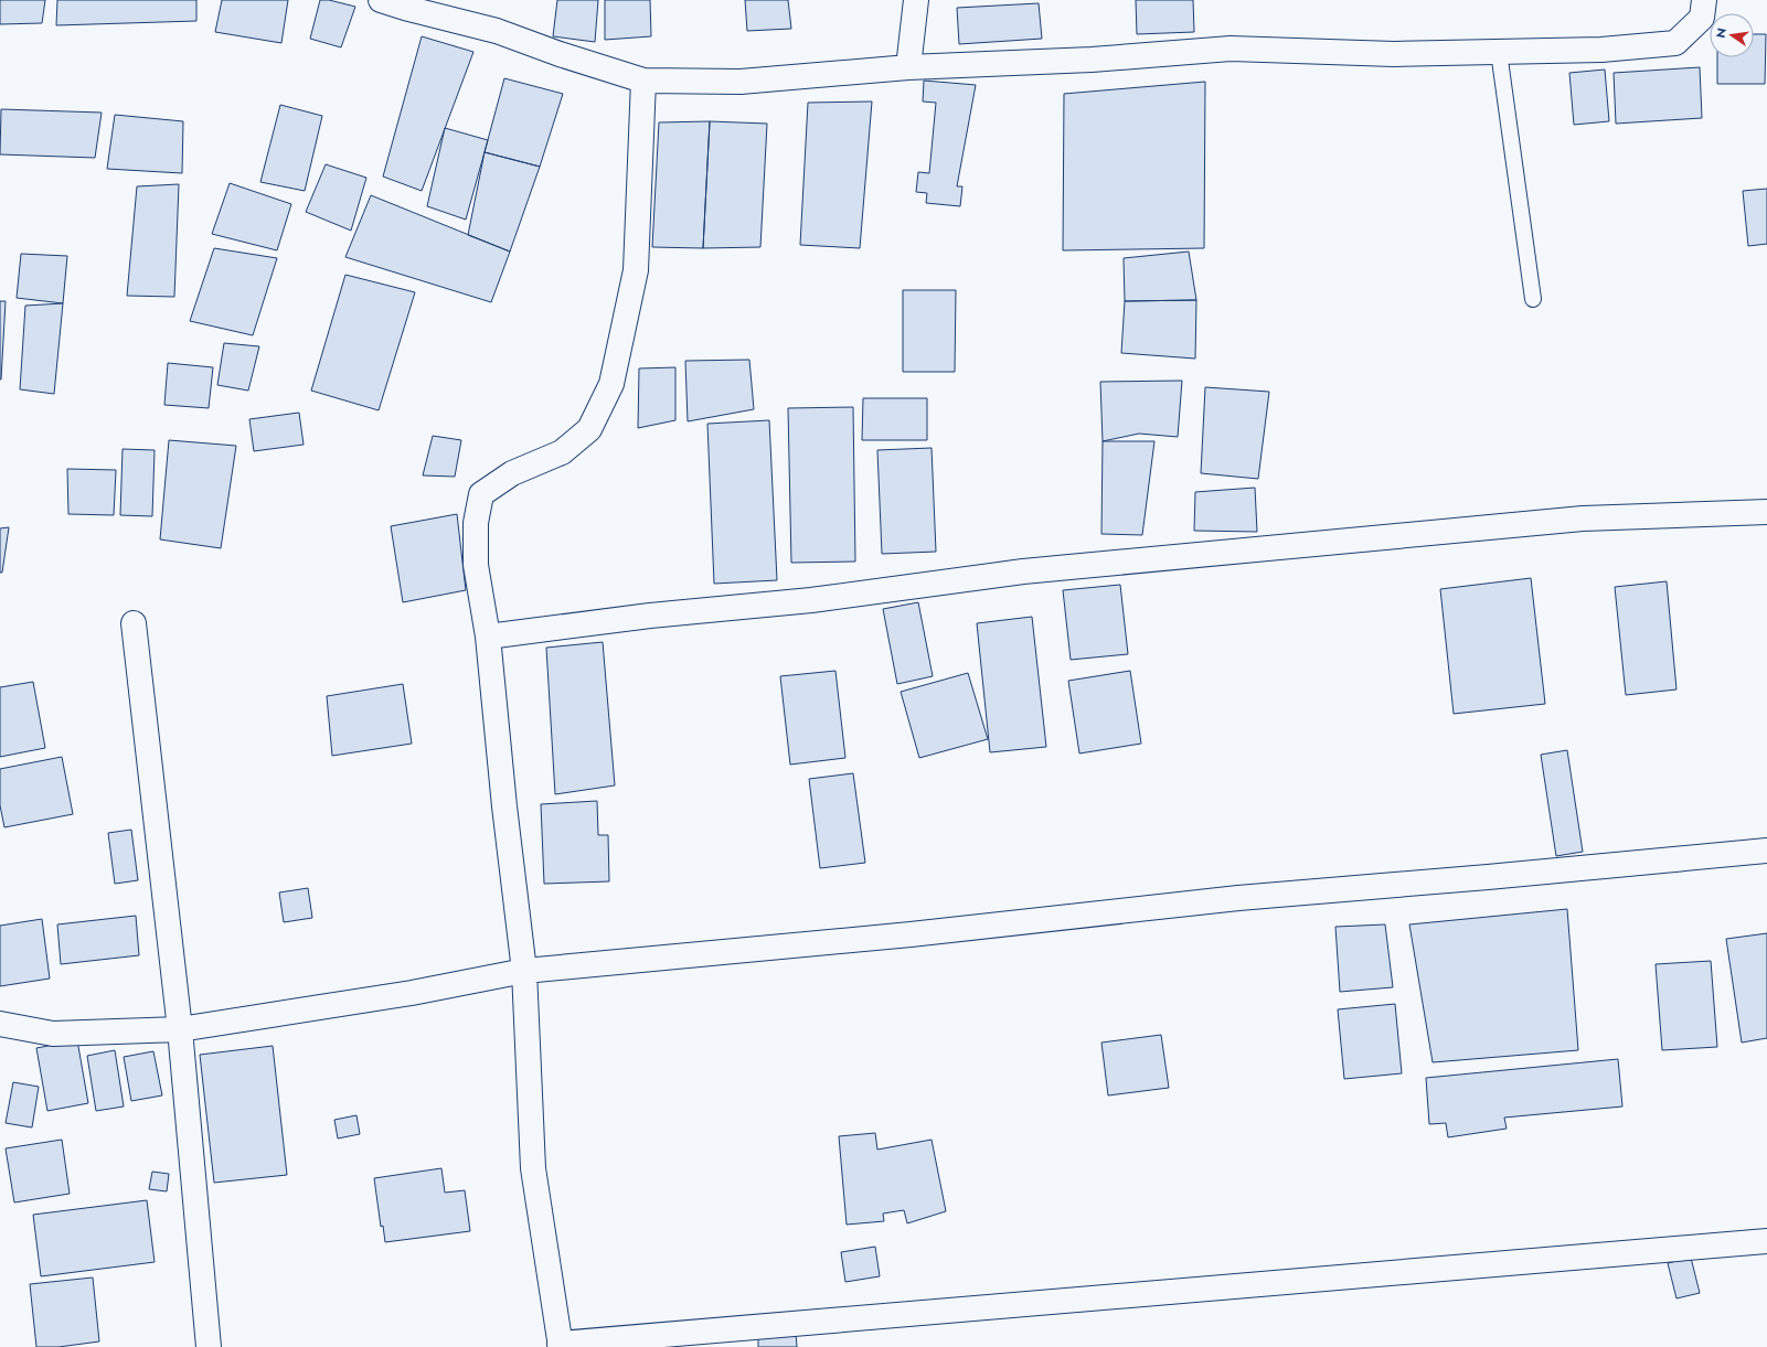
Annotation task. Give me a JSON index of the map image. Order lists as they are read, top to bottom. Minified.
{"north":"left"}
